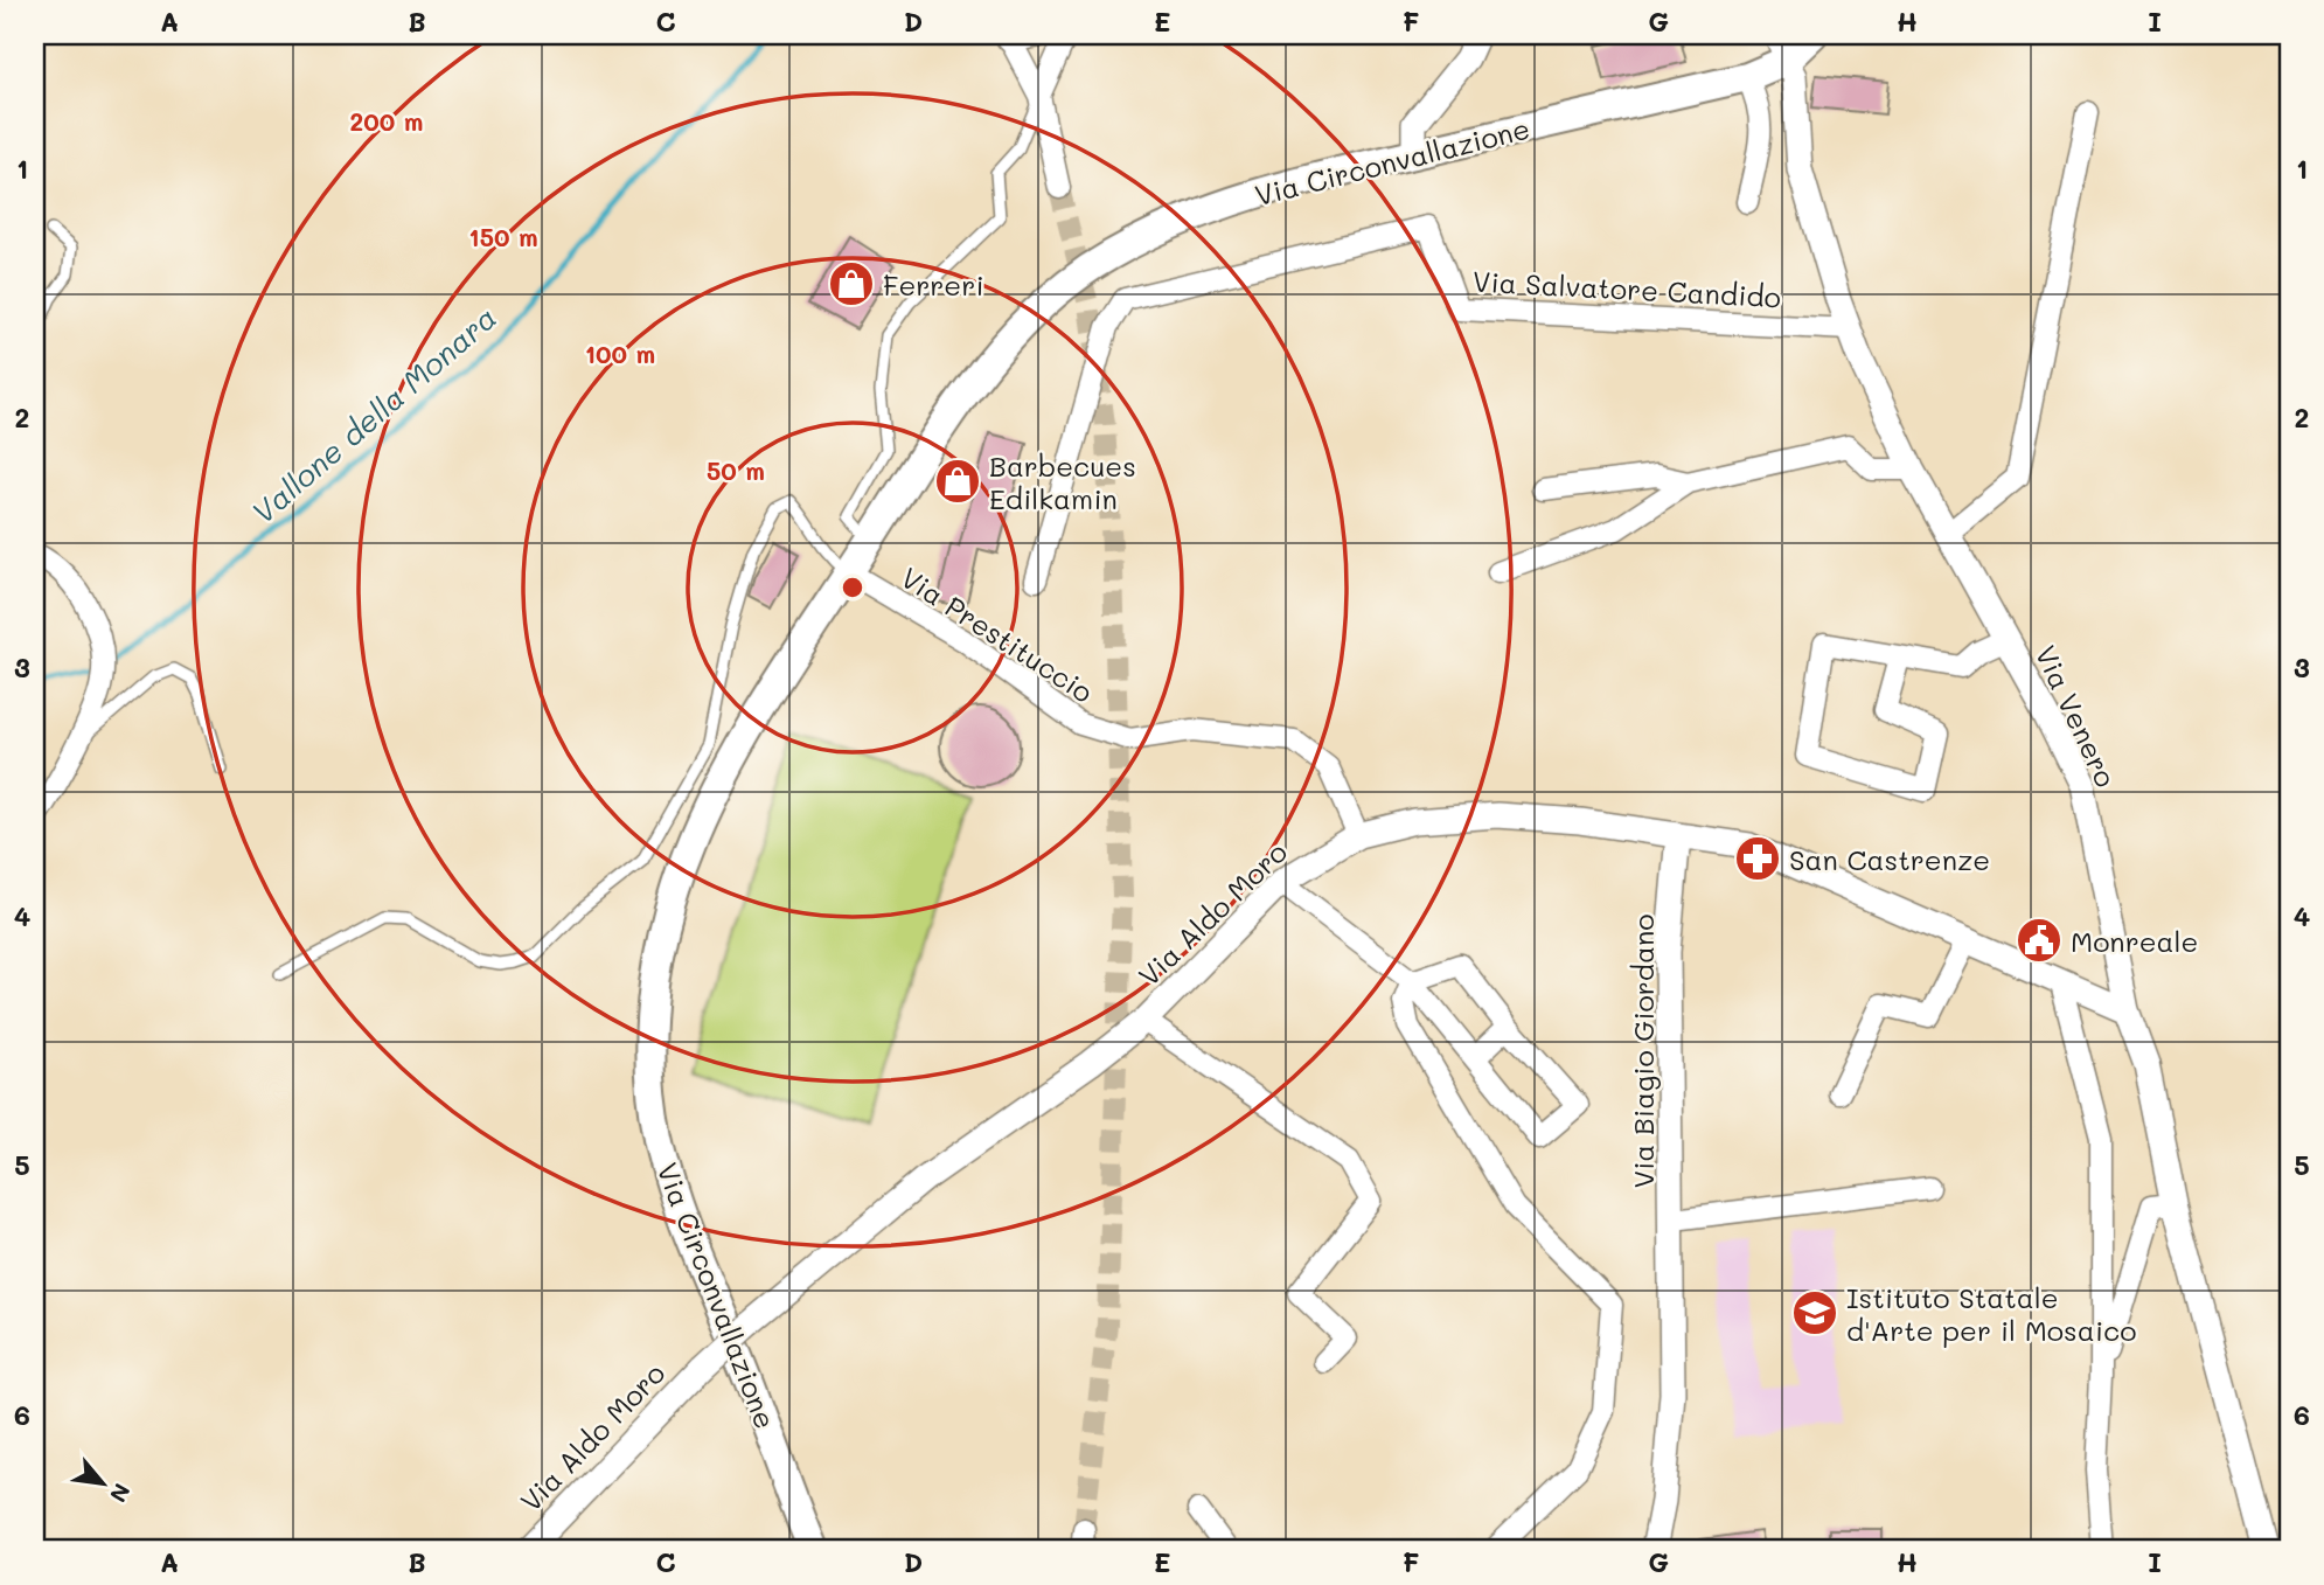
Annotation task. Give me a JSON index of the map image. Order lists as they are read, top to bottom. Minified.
{"streets":{"main road":["Via Circonvallazione"],"street":["Via Salvatore Candido","Via Prestituccio","Via Venero","Via Aldo Moro","Via Biagio Giordano"]},"crossings":[["Via Circonvallazione","Via Prestituccio"],["Via Circonvallazione","Via Venero"],["Via Salvatore Candido","Via Venero"],["Via Prestituccio","Via Aldo Moro"],["Via Venero","Via Aldo Moro"],["Via Aldo Moro","Via Biagio Giordano"]],"water":["Vallone della Monara"],"places":{"shop":["Ferreri","Barbecues Edilkamin"],"pharmacy":["San Castrenze"],"public building":["Monreale"],"school or university":["Istituto Statale d'Arte per il Mosaico"]},"north":"bottom right","grid":{"columns":["A","B","C","D","E","F","G","H","I"],"rows":["1","2","3","4","5","6"]},"rings":["200 m","150 m","100 m","50 m"]}
